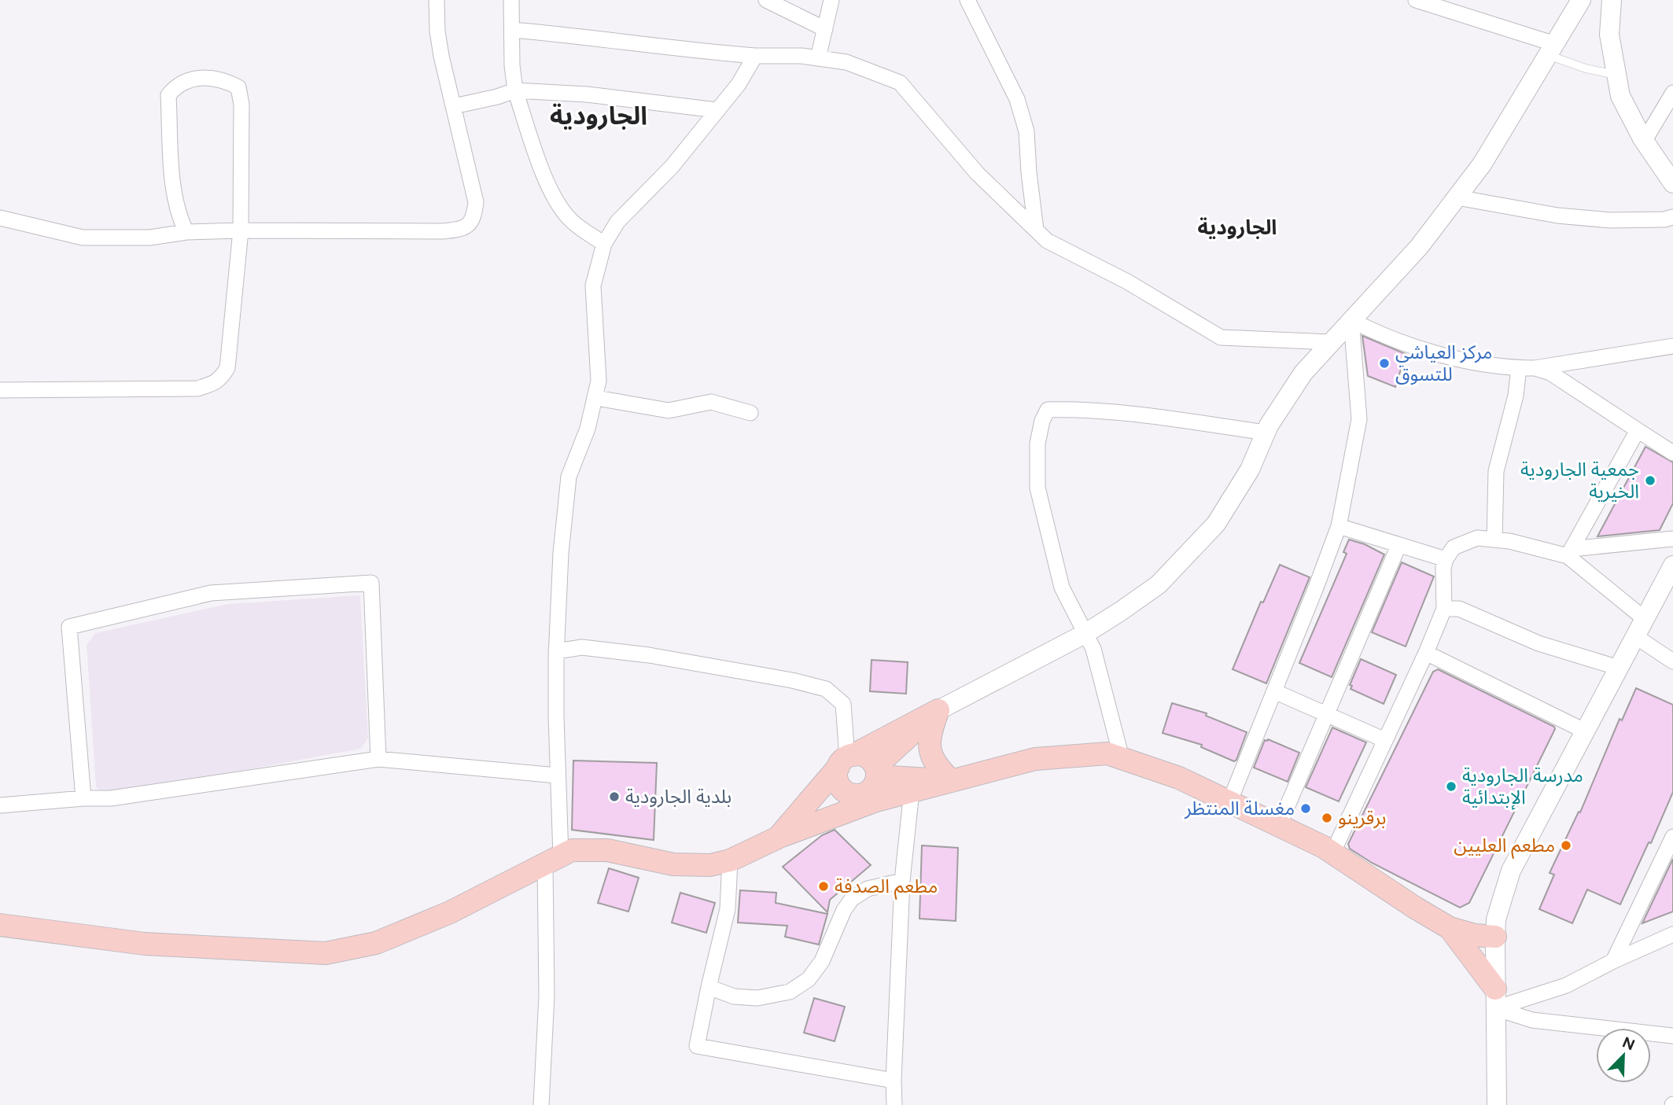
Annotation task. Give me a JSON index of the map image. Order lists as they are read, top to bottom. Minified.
{"districts":["الجارودية","الجارودية"],"places":["مركز العياشي للتسوق","جمعية الجارودية الخيرية","مدرسة الجارودية الإبتدائية","بلدية الجارودية","مغسلة المنتظر","برقرينو","مطعم العليين","مطعم الصدفة"],"north":"top right"}
